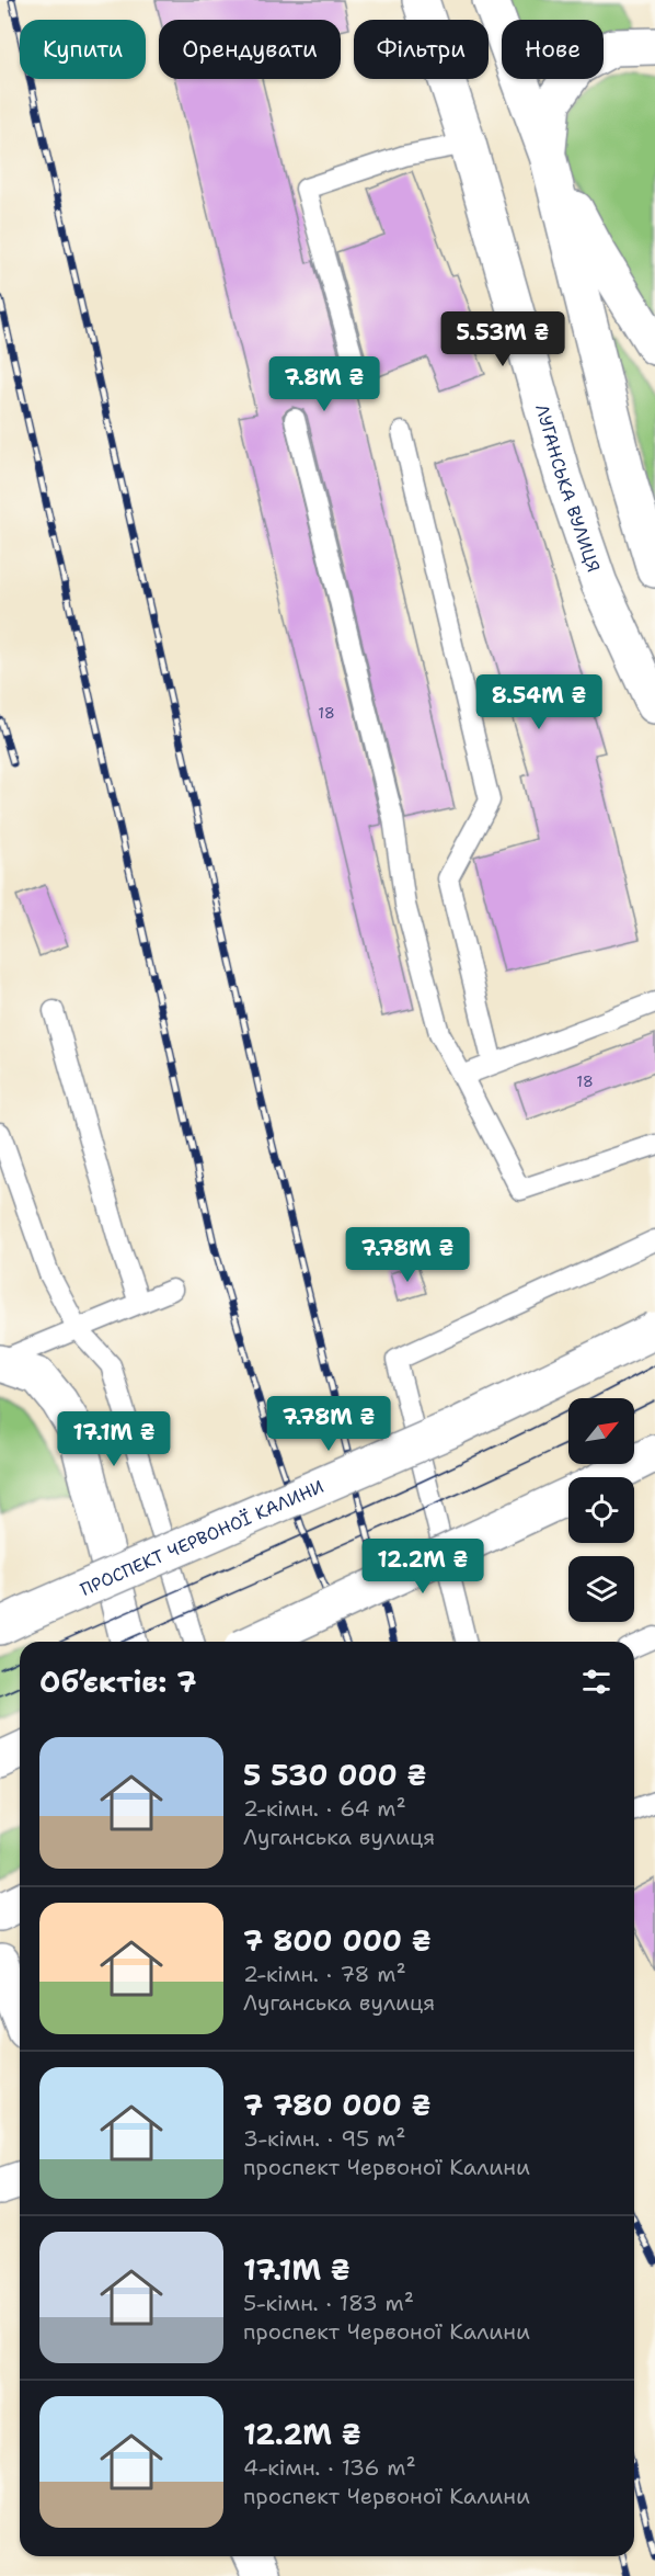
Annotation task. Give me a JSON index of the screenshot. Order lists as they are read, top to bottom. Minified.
{"streets":{"main road":["ЛУГАНСЬКА ВУЛИЦЯ","ПРОСПЕКТ ЧЕРВОНОЇ КАЛИНИ"]},"house_numbers":["18","18"],"north":"top right","page":{"chip":["Купити","Орендувати","Фільтри","Нове"],"price":["5.53M ₴","7.8M ₴","8.54M ₴","7.78M ₴","7.78M ₴","17.1M ₴","12.2M ₴"],"heading":"Об’єктів: 7","list":[{"name":"5 530 000 ₴","note":"2-кімн. · 64 m² · Луганська вулиця"},{"name":"7 800 000 ₴","note":"2-кімн. · 78 m² · Луганська вулиця"},{"name":"7 780 000 ₴","note":"3-кімн. · 95 m² · проспект Червоної Калини"},{"name":"17.1M ₴","note":"5-кімн. · 183 m² · проспект Червоної Калини"},{"name":"12.2M ₴","note":"4-кімн. · 136 m² · проспект Червоної Калини"}]}}
